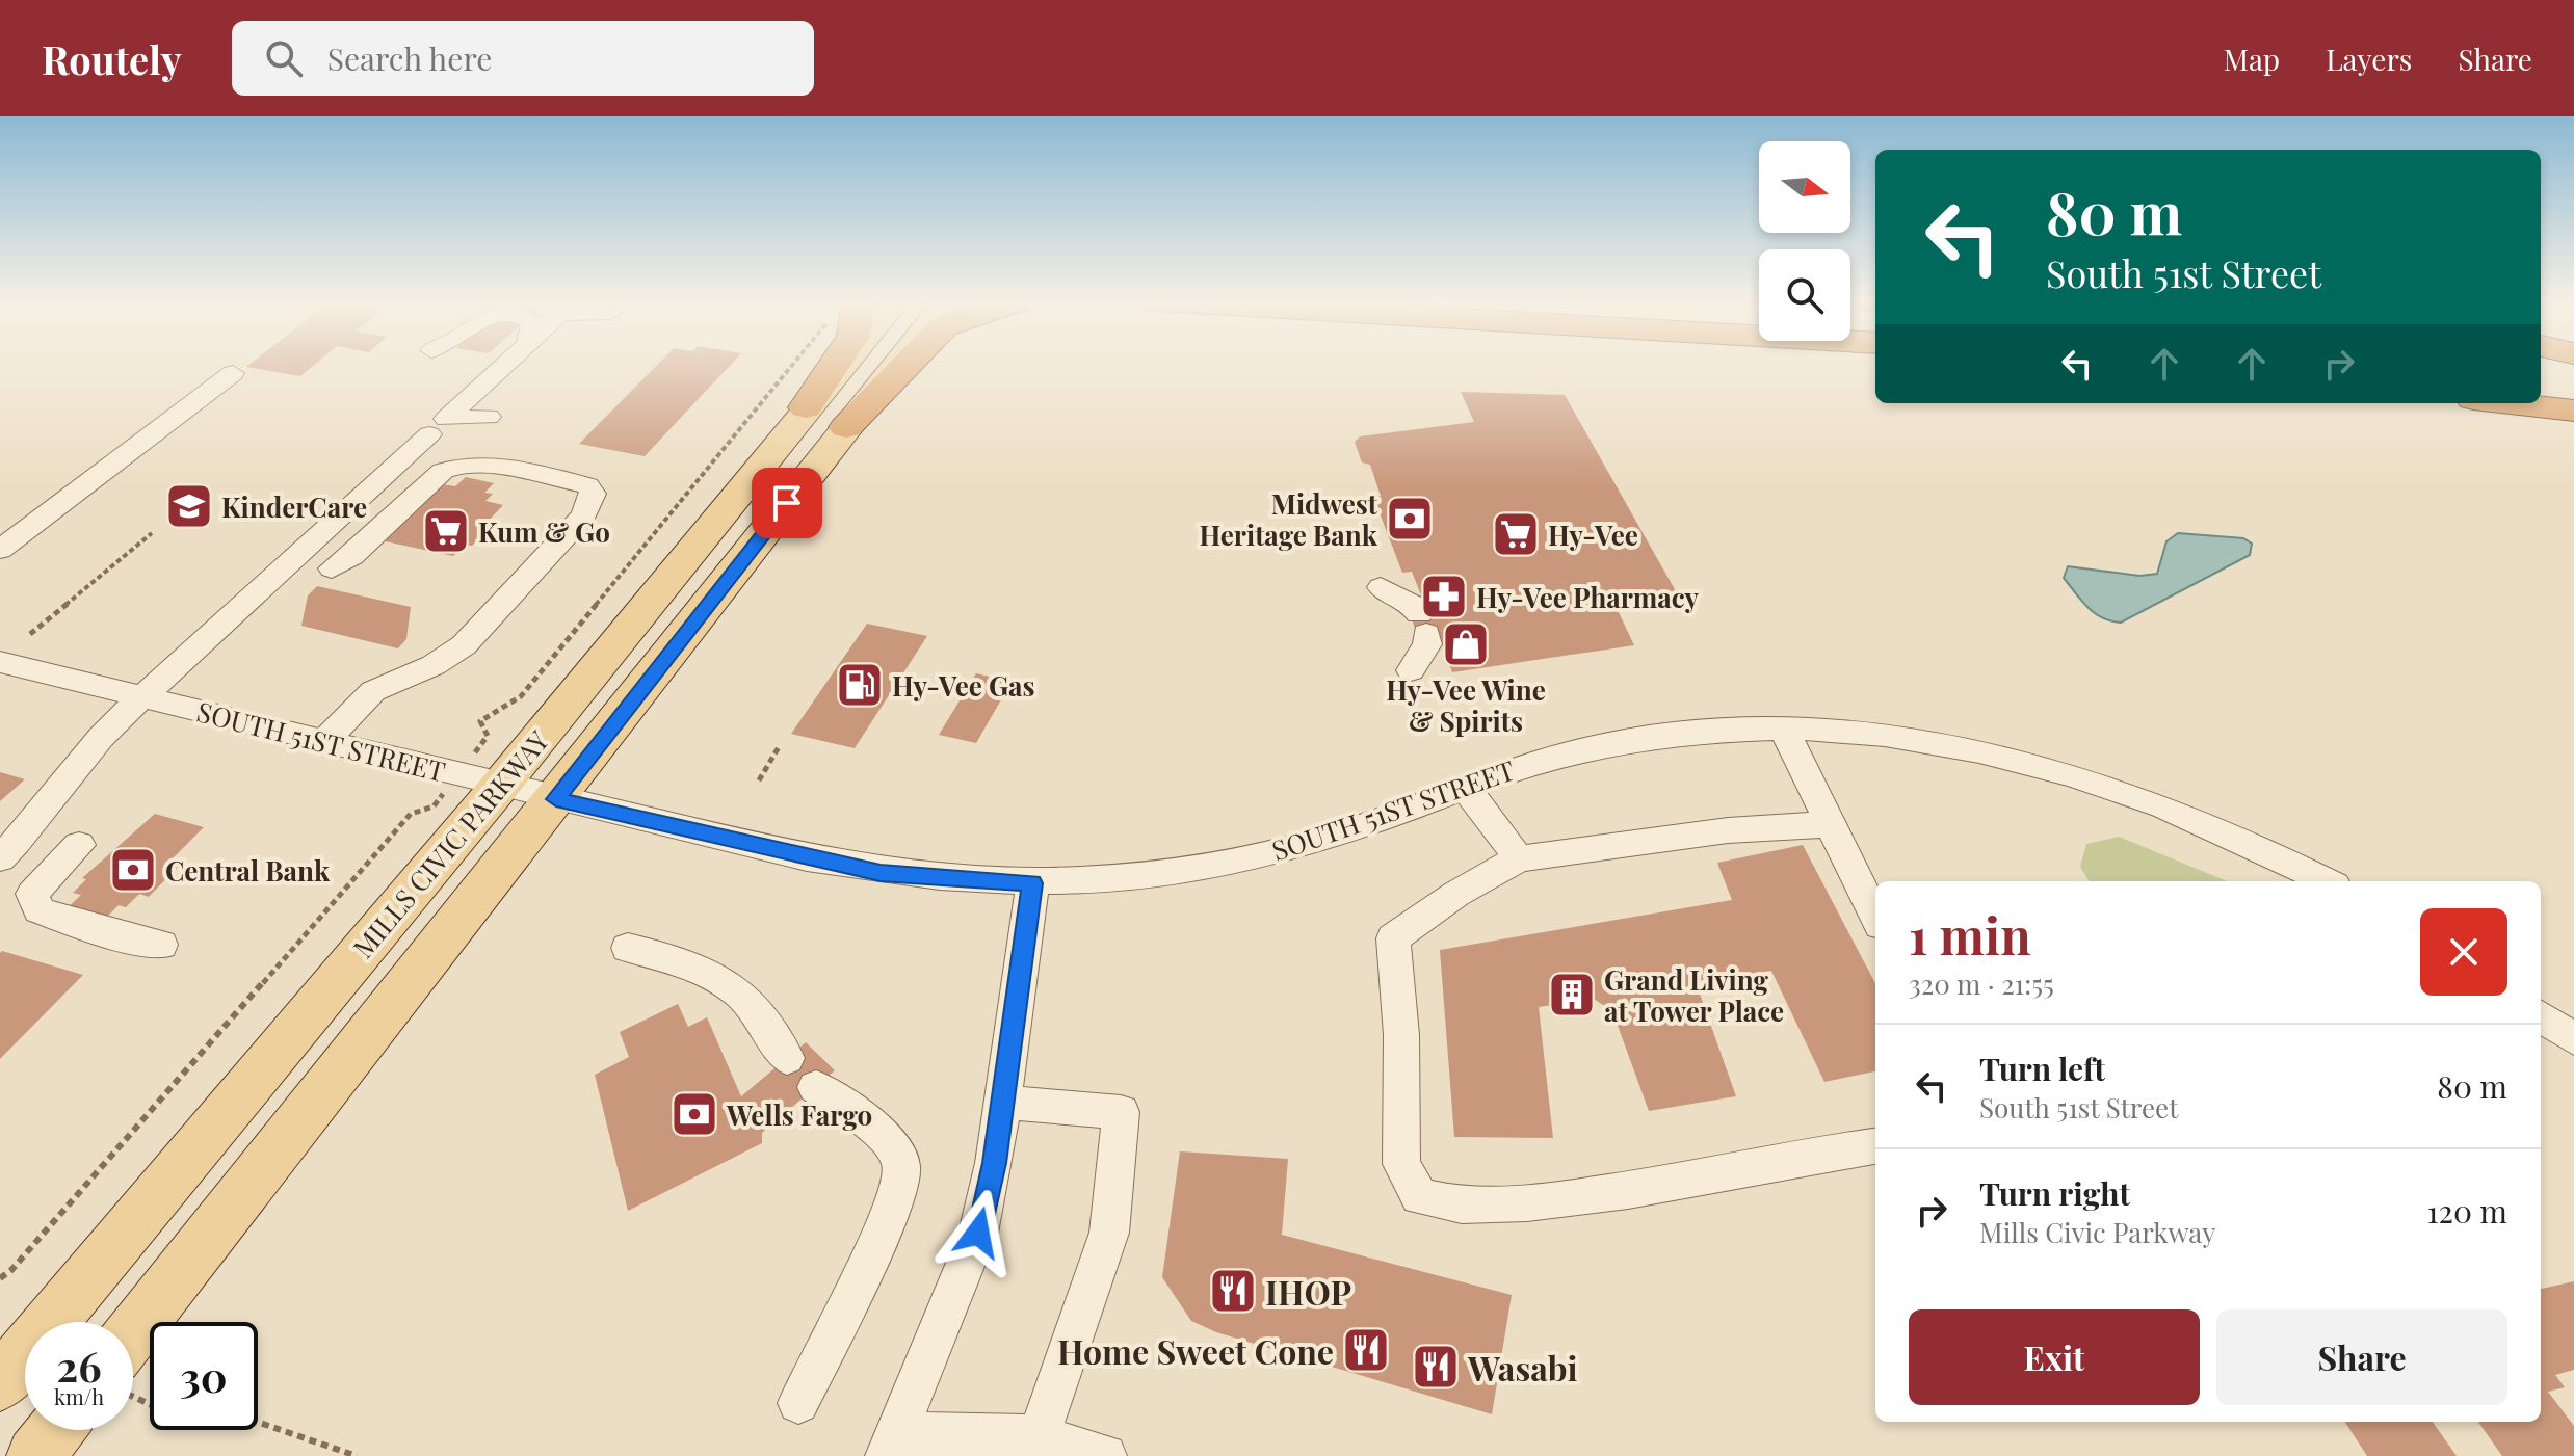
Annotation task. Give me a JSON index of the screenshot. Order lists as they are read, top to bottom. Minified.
{"streets":{"main road":["MILLS CIVIC PARKWAY"],"street":["SOUTH 51ST STREET"]},"crossings":[["SOUTH 51ST STREET","MILLS CIVIC PARKWAY"]],"places":{"school or university":["KinderCare"],"bank":["Midwest Heritage Bank","Central Bank","Wells Fargo"],"supermarket":["Kum & Go","Hy-Vee"],"pharmacy":["Hy-Vee Pharmacy"],"shop":["Hy-Vee Wine & Spirits"],"fuel station":["Hy-Vee Gas"],"building":["Grand Living at Tower Place"],"restaurant":["IHOP","Home Sweet Cone","Wasabi"]},"north":"right","page":{"header":"Routely","search":"Search here","nav":["Map","Layers","Share"],"turn":["80 m","South 51st Street"],"heading":["1 min","320 m · 21:55"],"list":[{"name":"Turn left","note":"South 51st Street","value":"80 m"},{"name":"Turn right","note":"Mills Civic Parkway","value":"120 m"}],"buttons":["Exit","Share"],"speed":"26 km/h","limit":"30"}}
